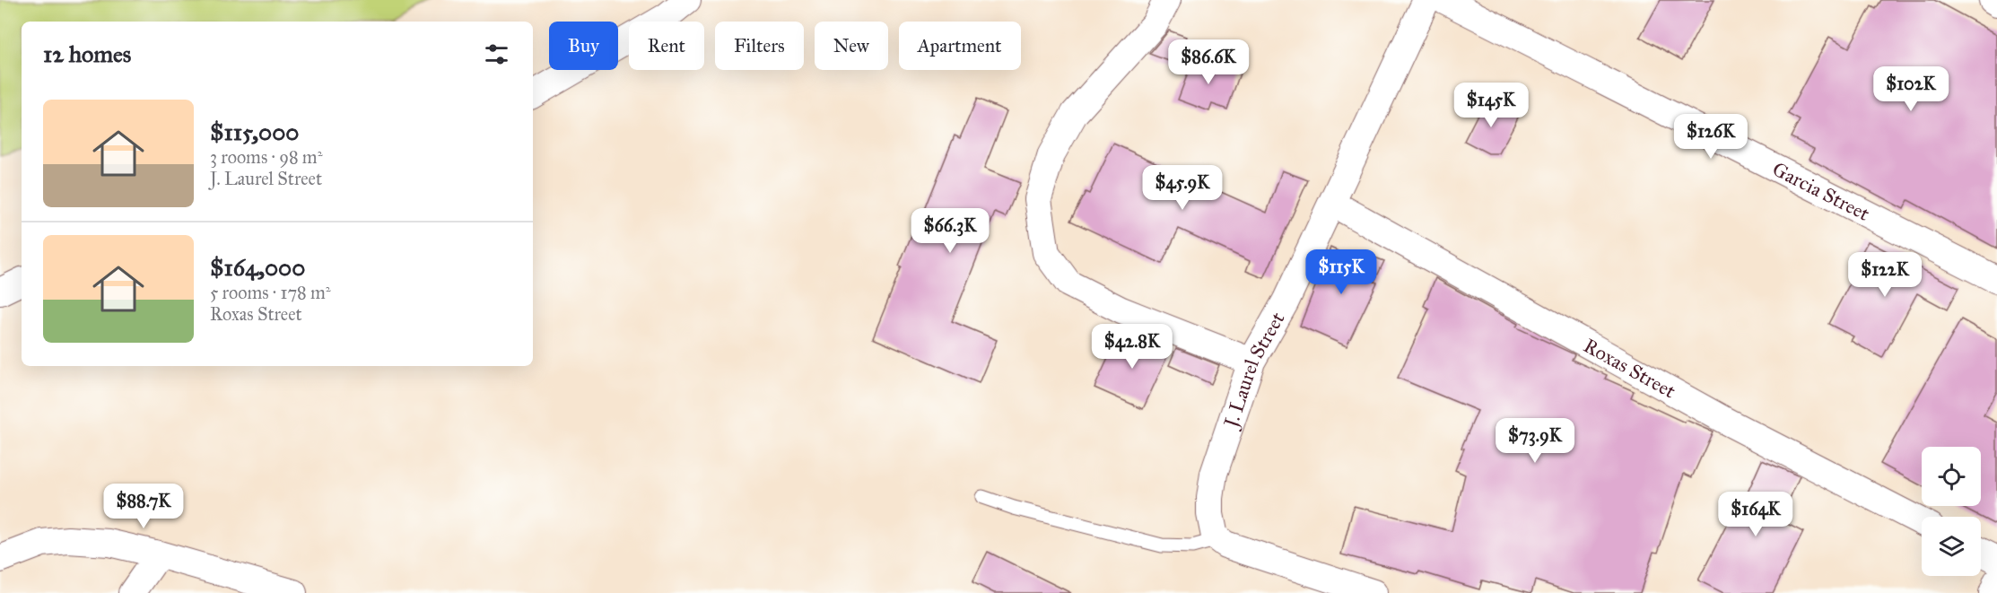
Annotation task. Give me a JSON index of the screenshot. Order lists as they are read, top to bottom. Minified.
{"streets":{"street":["Garcia Street","Roxas Street","J. Laurel Street"]},"crossings":[["Roxas Street","J. Laurel Street"]],"page":{"chip":["Buy","Rent","Filters","New","Apartment"],"heading":"12 homes","price":["$86.6K","$102K","$145K","$126K","$45.9K","$66.3K","$115K","$122K","$42.8K","$73.9K","$88.7K","$164K"],"list":[{"name":"$115,000","note":"3 rooms · 98 m² · J. Laurel Street"},{"name":"$164,000","note":"5 rooms · 178 m² · Roxas Street"}]}}
